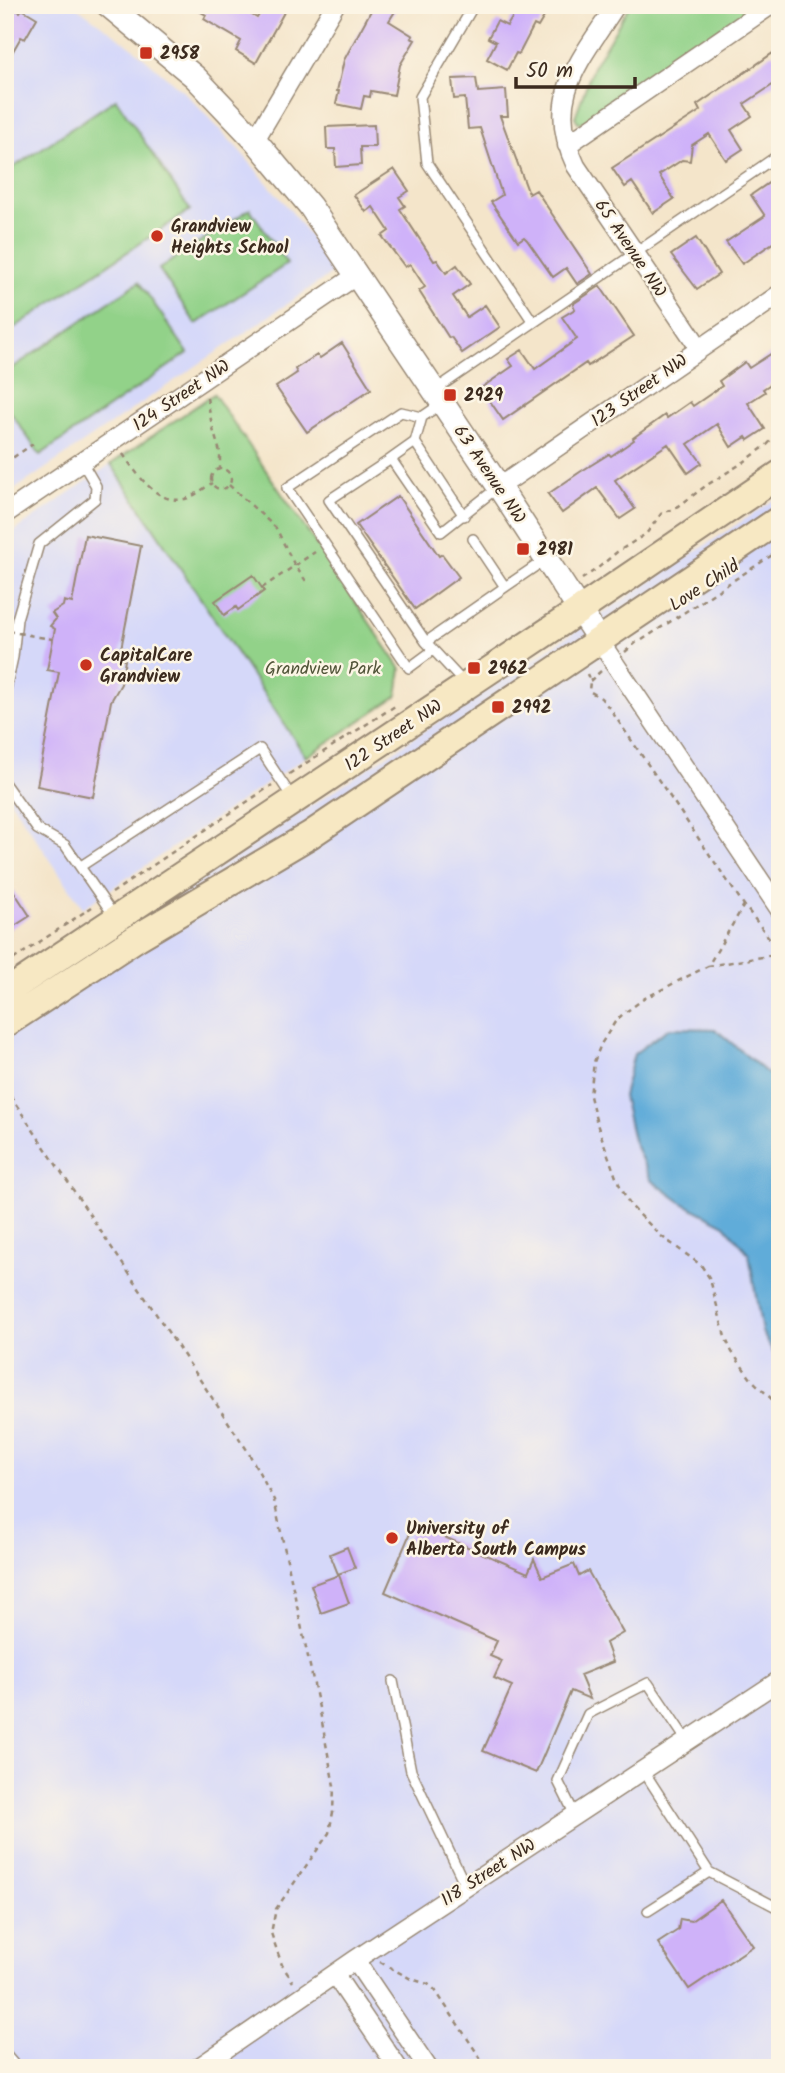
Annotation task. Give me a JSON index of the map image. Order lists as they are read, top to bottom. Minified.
{"streets":{"main road":["122 Street NW"],"street":["65 Avenue NW","123 Street NW","124 Street NW","63 Avenue NW","118 Street NW"],"path":["Love Child"]},"crossings":[["65 Avenue NW","123 Street NW"],["123 Street NW","63 Avenue NW"],["124 Street NW","63 Avenue NW"],["63 Avenue NW","122 Street NW"]],"parks":["Grandview Park"],"places":{"transit":["2958","2929","2981","2962","2992"],"other":["Grandview Heights School","CapitalCare Grandview","University of Alberta South Campus"]},"scale_bar":"50 m"}
